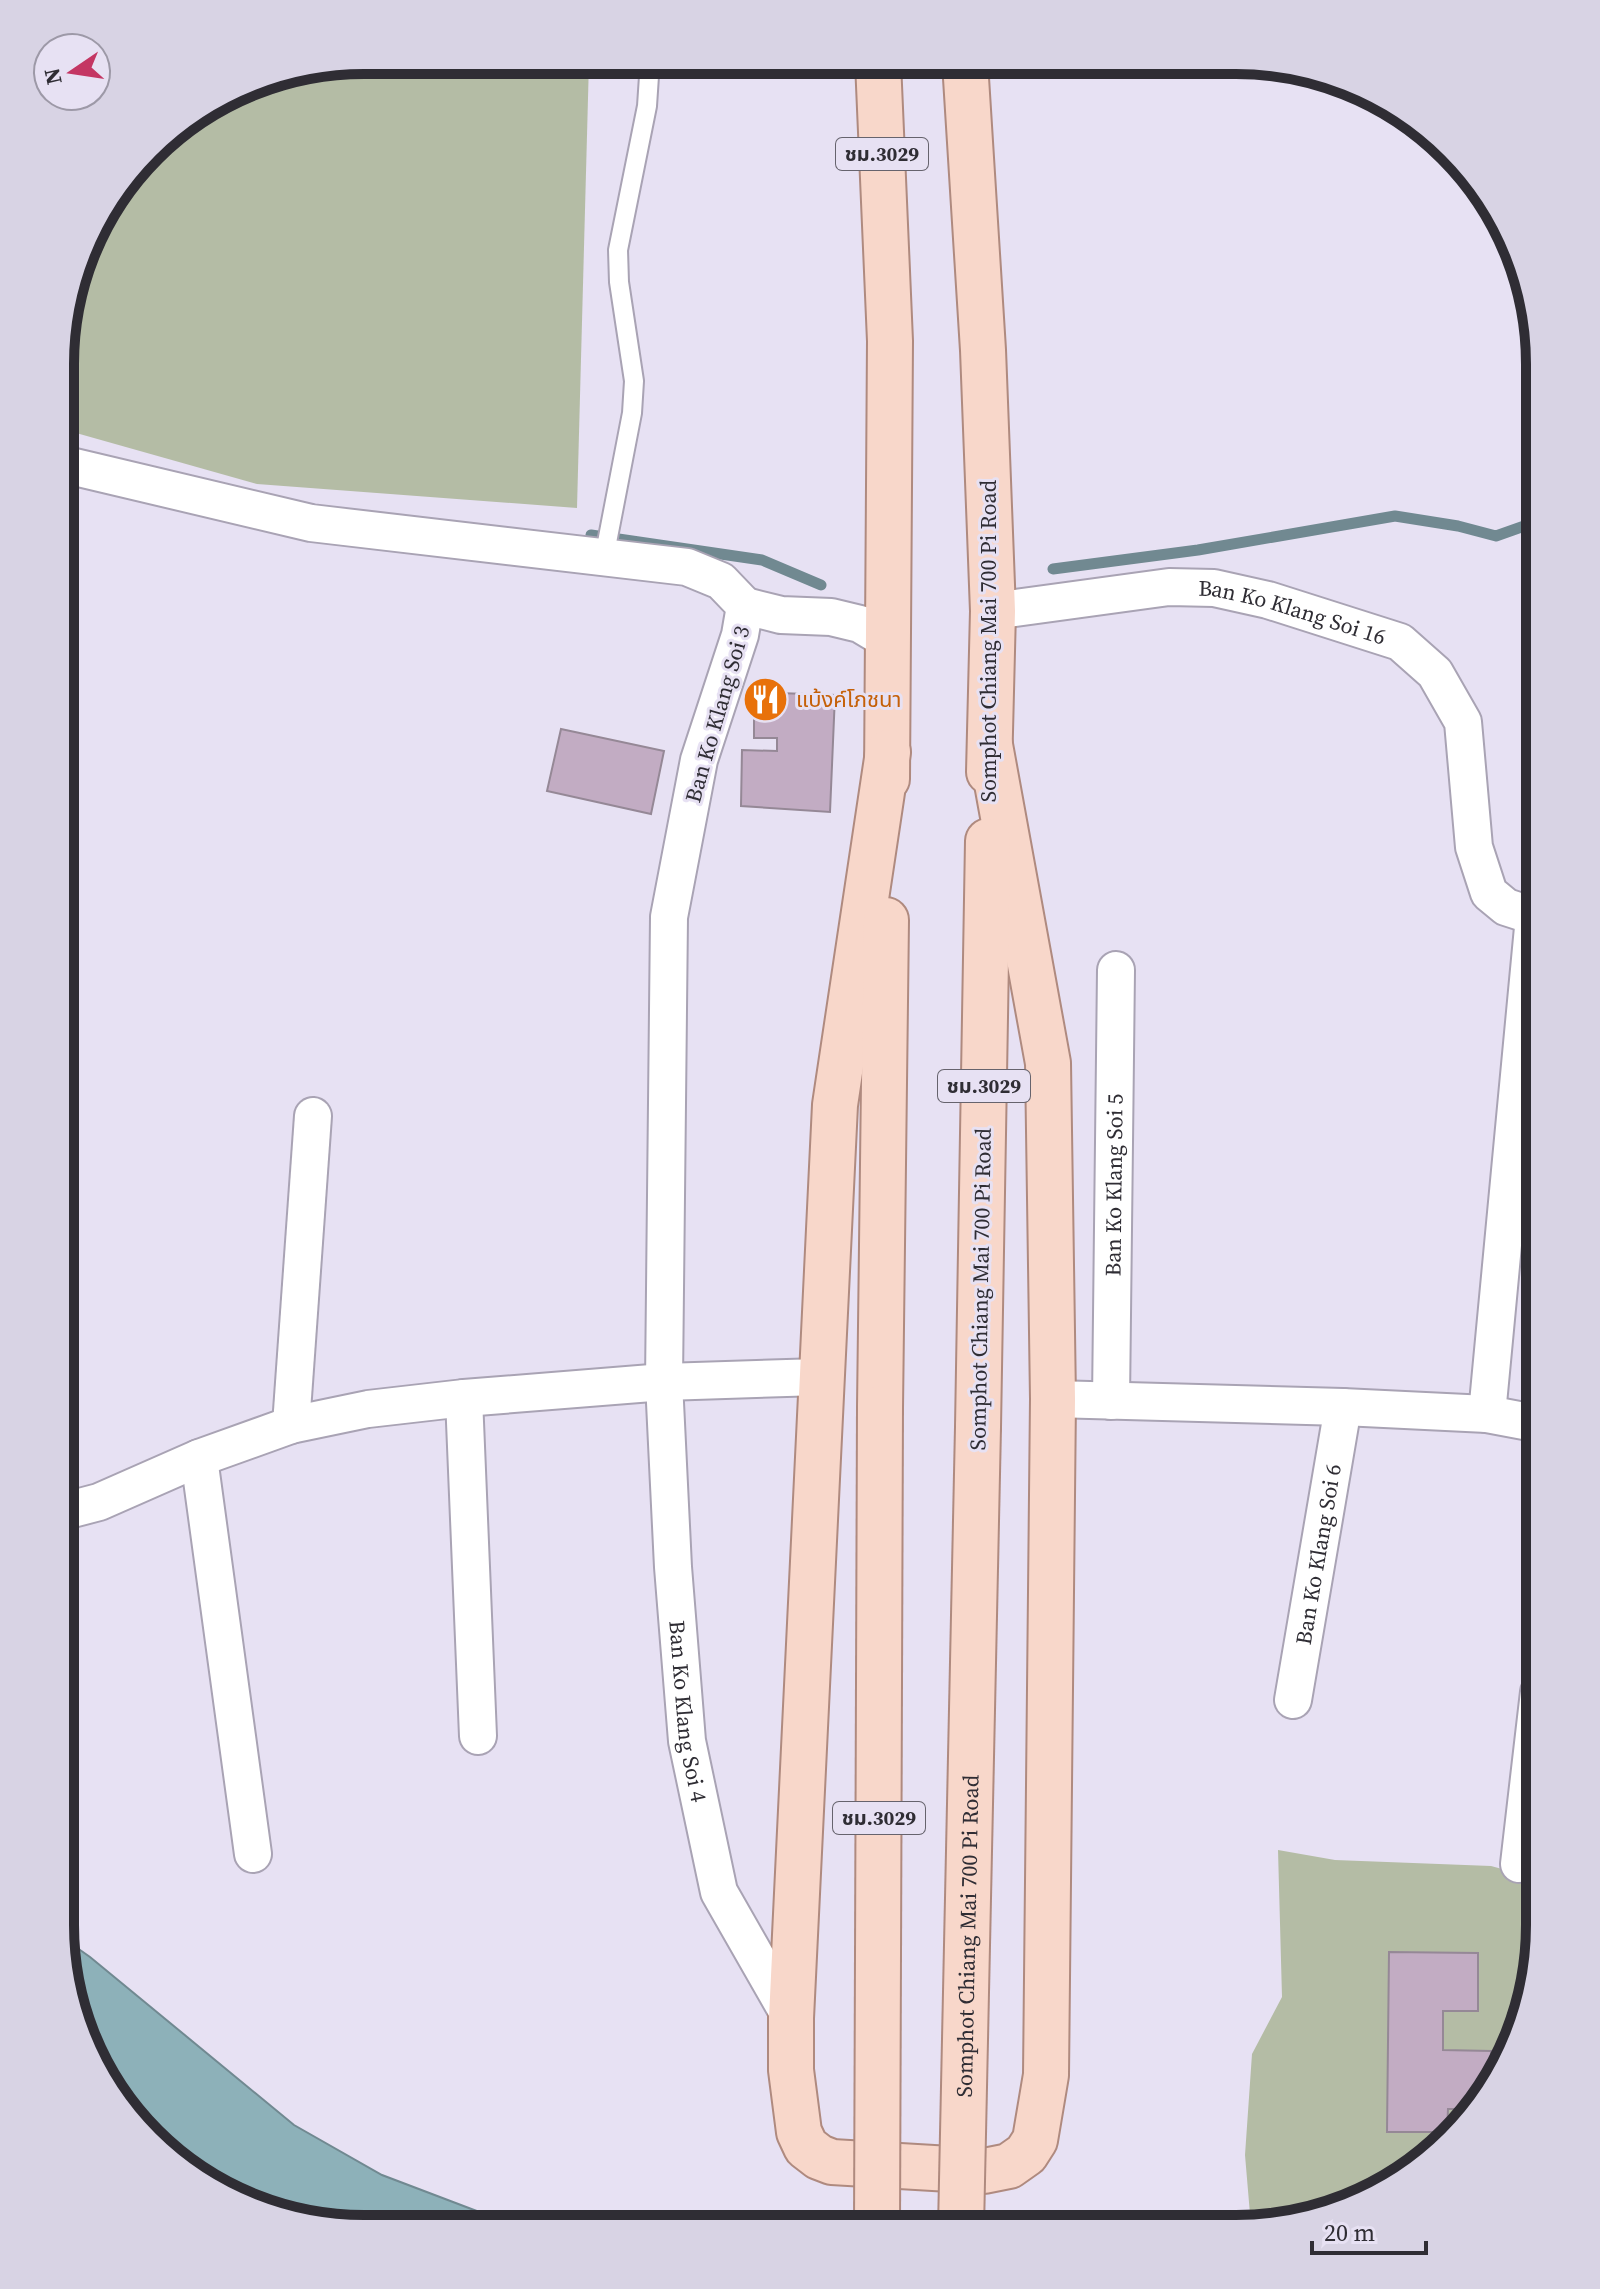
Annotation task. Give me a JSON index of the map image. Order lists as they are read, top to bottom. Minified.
{"streets":{"main road":["ชม.3029","Somphot Chiang Mai 700 Pi Road"],"street":["Ban Ko Klang Soi 16","Ban Ko Klang Soi 3","Ban Ko Klang Soi 5","Ban Ko Klang Soi 6","Ban Ko Klang Soi 4"]},"crossings":[["Ban Ko Klang Soi 16","Somphot Chiang Mai 700 Pi Road"],["Ban Ko Klang Soi 3","Ban Ko Klang Soi 4"]],"places":{"restaurant":["แบ้งค์โภชนา"]},"scale_bar":"20 m","north":"left"}
